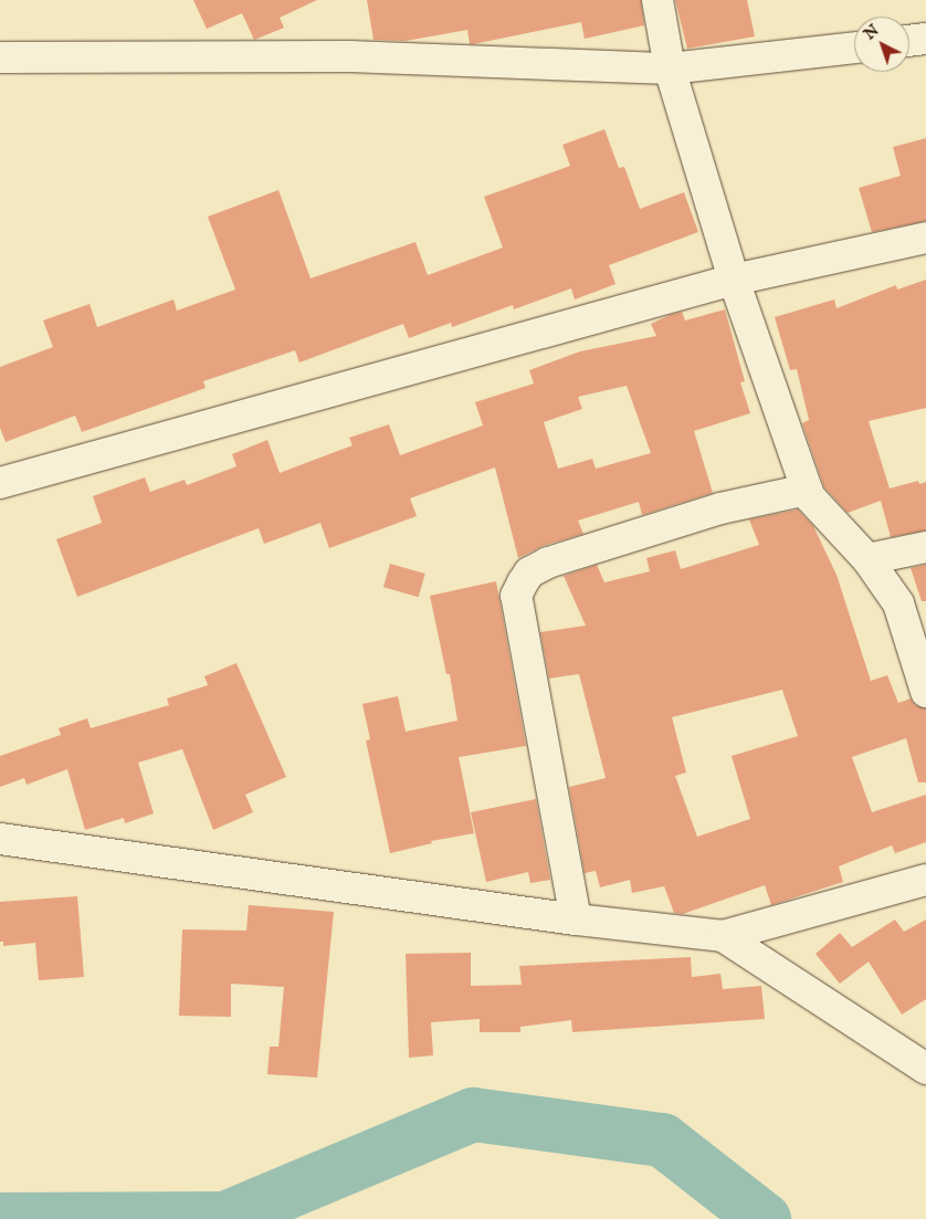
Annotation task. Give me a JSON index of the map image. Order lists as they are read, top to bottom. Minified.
{"north":"top left"}
